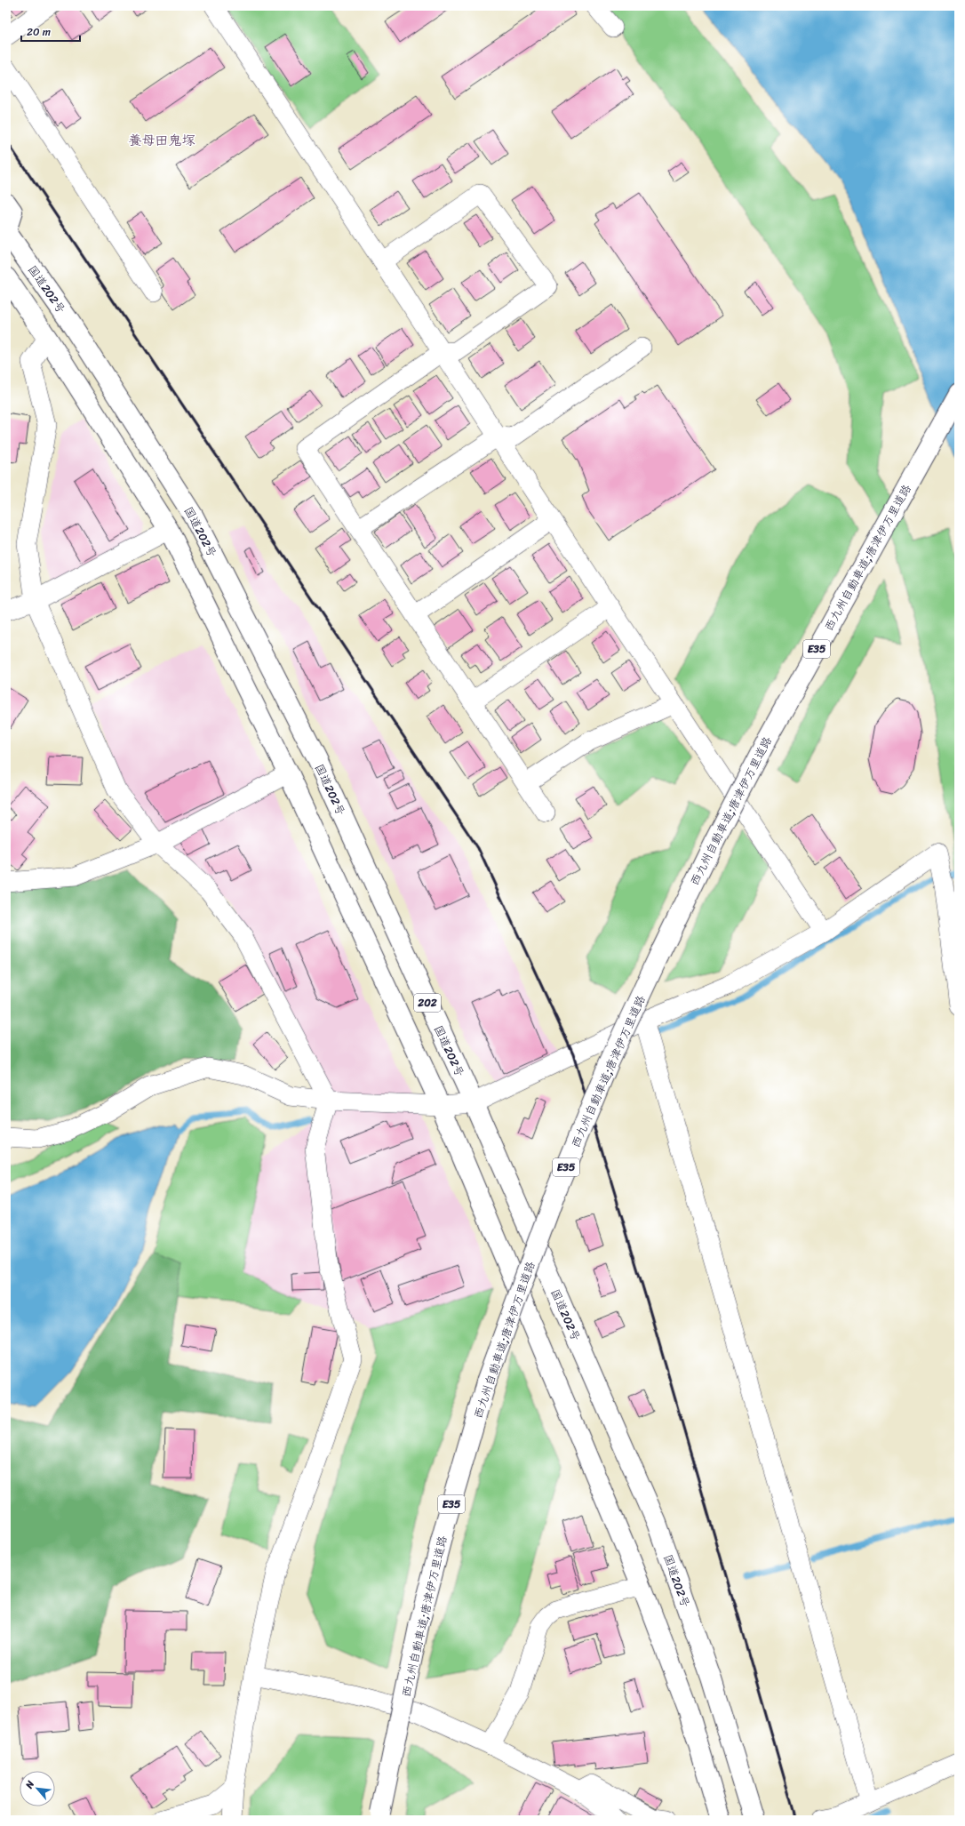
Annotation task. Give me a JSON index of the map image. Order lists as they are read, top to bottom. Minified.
{"streets":{"main road":["国道202号","西九州自動車道;唐津伊万里道路","E35","202"]},"districts":["養母田鬼塚"],"scale_bar":"20 m","north":"top left"}
